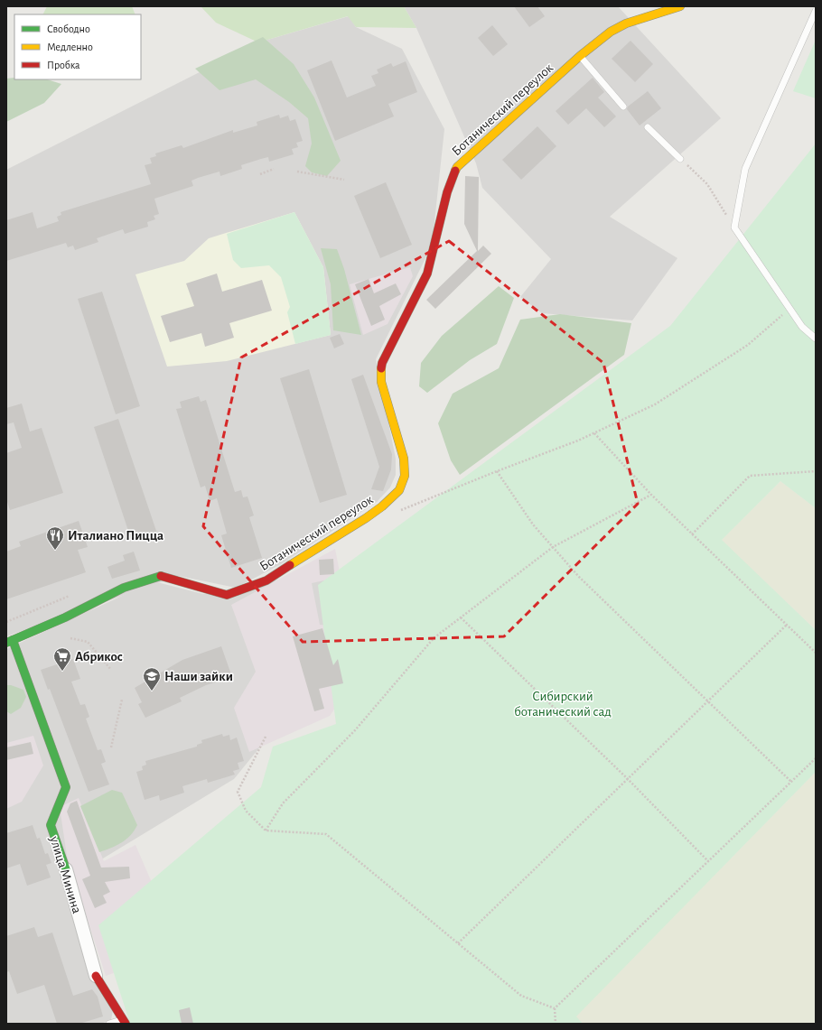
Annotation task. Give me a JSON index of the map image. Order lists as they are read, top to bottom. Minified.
{"streets":{"street":["Ботанический переулок","улица Минина"]},"crossings":[["Ботанический переулок","улица Минина"]],"parks":["Сибирский ботанический сад"],"places":{"restaurant":["Италиано Пицца"],"supermarket":["Абрикос"],"school or university":["Наши зайки"]},"legend":["Свободно","Медленно","Пробка"]}
